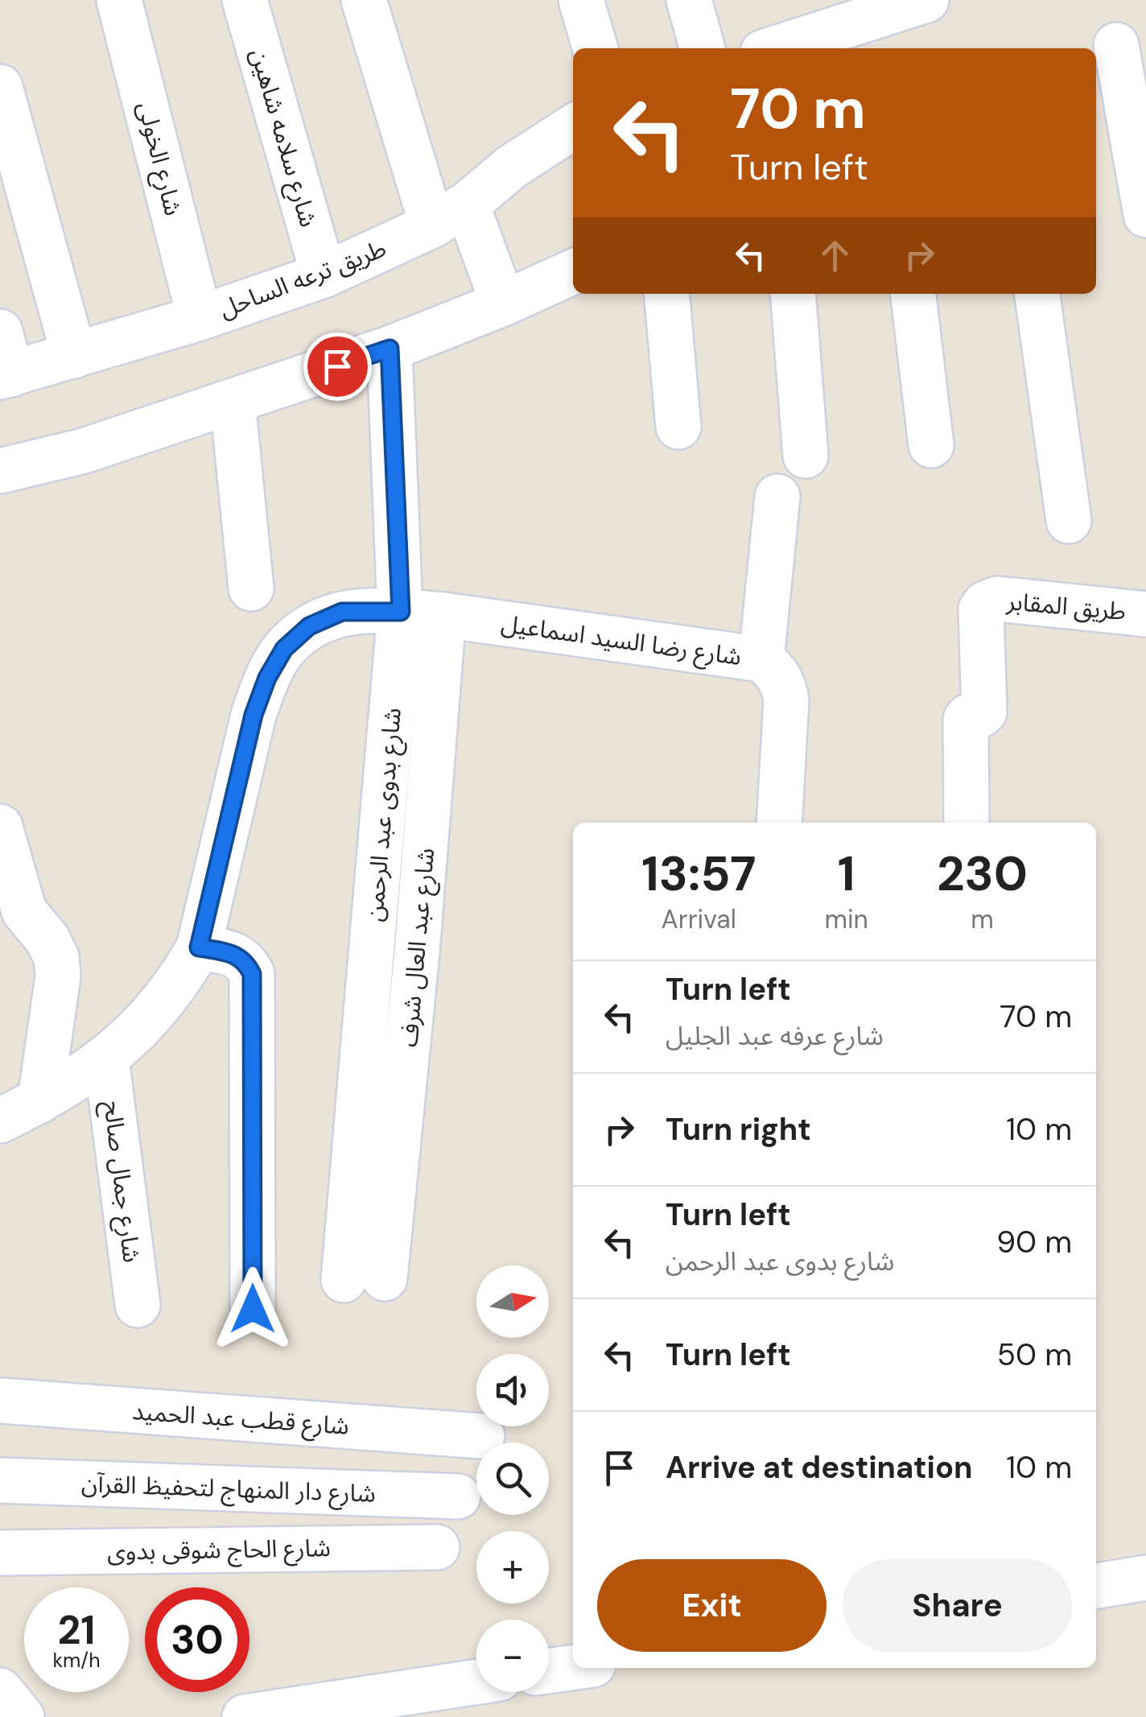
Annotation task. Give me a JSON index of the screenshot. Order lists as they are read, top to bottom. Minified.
{"streets":{"street":["شارع سلامه شاهين","شارع الخولى","طريق ترعه الساحل","طريق المقابر","شارع رضا السيد اسماعيل","شارع بدوى عبد الرحمن","شارع عبد العال شرف","شارع جمال صالح","شارع قطب عبد الحميد","شارع دار المنهاج لتحفيظ القرآن","شارع الحاج شوقى بدوى"]},"crossings":[["شارع سلامه شاهين","طريق ترعه الساحل"],["شارع الخولى","طريق ترعه الساحل"],["شارع رضا السيد اسماعيل","شارع بدوى عبد الرحمن"],["شارع رضا السيد اسماعيل","شارع عبد العال شرف"],["شارع رضا السيد اسماعيل","شارع جمال صالح"],["شارع بدوى عبد الرحمن","شارع عبد العال شرف"]],"north":"right","page":{"turn":["70 m","Turn left"],"eta":["13:57","Arrival","1","min","230","m"],"list":[{"name":"Turn left","note":"شارع عرفه عبد الجليل","value":"70 m"},{"name":"Turn right","value":"10 m"},{"name":"Turn left","note":"شارع بدوى عبد الرحمن","value":"90 m"},{"name":"Turn left","value":"50 m"},{"name":"Arrive at destination","value":"10 m"}],"map_buttons":["+","−"],"buttons":["Exit","Share"],"speed":"21 km/h","limit":"30"}}
